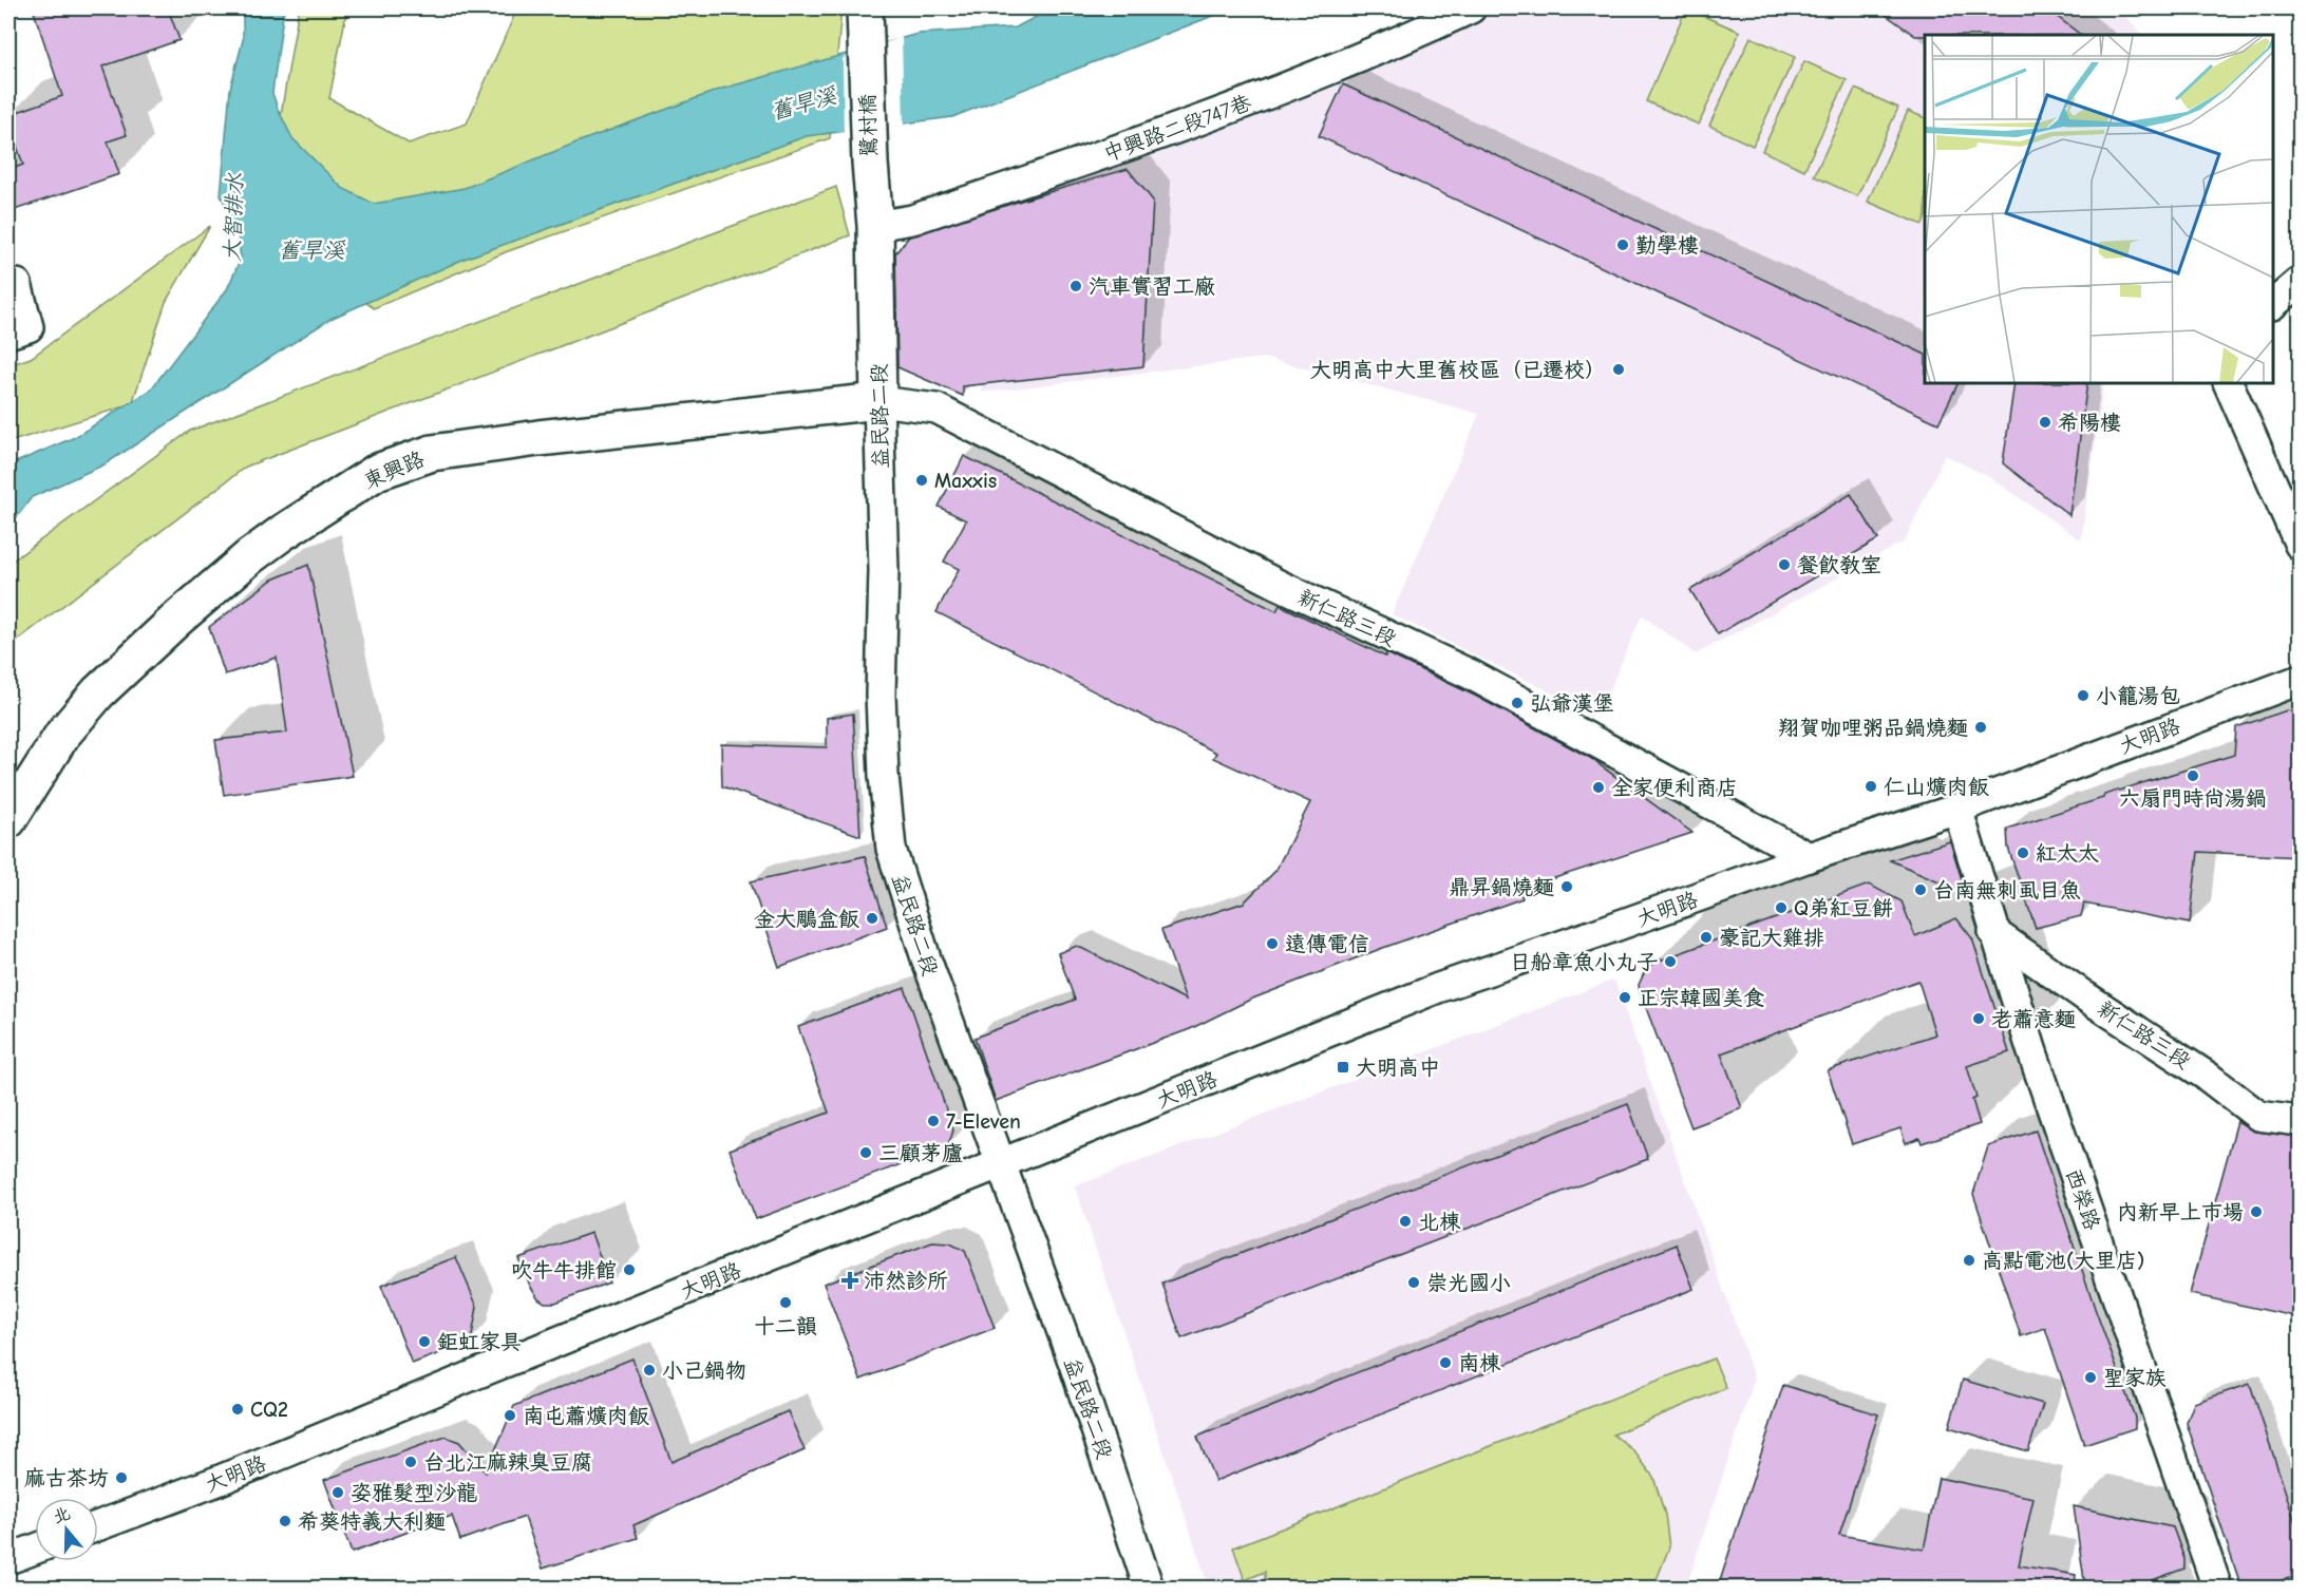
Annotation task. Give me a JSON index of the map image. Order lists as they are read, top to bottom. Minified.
{"streets":{"street":["鷺村橋","中興路二段747巷","益民路二段","東興路","新仁路三段","大明路","西榮路"]},"crossings":[["鷺村橋","中興路二段747巷"],["鷺村橋","益民路二段"],["中興路二段747巷","益民路二段"],["益民路二段","東興路"],["益民路二段","新仁路三段"],["益民路二段","大明路"],["東興路","新仁路三段"],["新仁路三段","大明路"],["新仁路三段","西榮路"],["大明路","西榮路"]],"water":["舊旱溪","大智排水"],"places":{"other":["勤學樓","汽車實習工廠","大明高中大里舊校區（已遷校）","希陽樓","Maxxis","餐飲教室","小籠湯包","弘爺漢堡","翔賀咖哩粥品鍋燒麵","六扇門時尚湯鍋","仁山爌肉飯","全家便利商店","紅太太","鼎昇鍋燒麵","台南無刺虱目魚","Q弟紅豆餅","金大鵰盒飯","豪記大雞排","遠傳電信","日船章魚小丸子","正宗韓國美食","老蕭意麵","7-Eleven","三顧茅廬","內新早上市場","北棟","高點電池(大里店)","吹牛牛排館","崇光國小","十二韻","鉅虹家具","南棟","小己鍋物","聖家族","CQ2","南屯蕭爌肉飯","台北江麻辣臭豆腐","麻古茶坊","姿雅髮型沙龍","希葵特義大利麵"],"transit":["大明高中"],"health":["沛然診所"]},"north":"top"}
